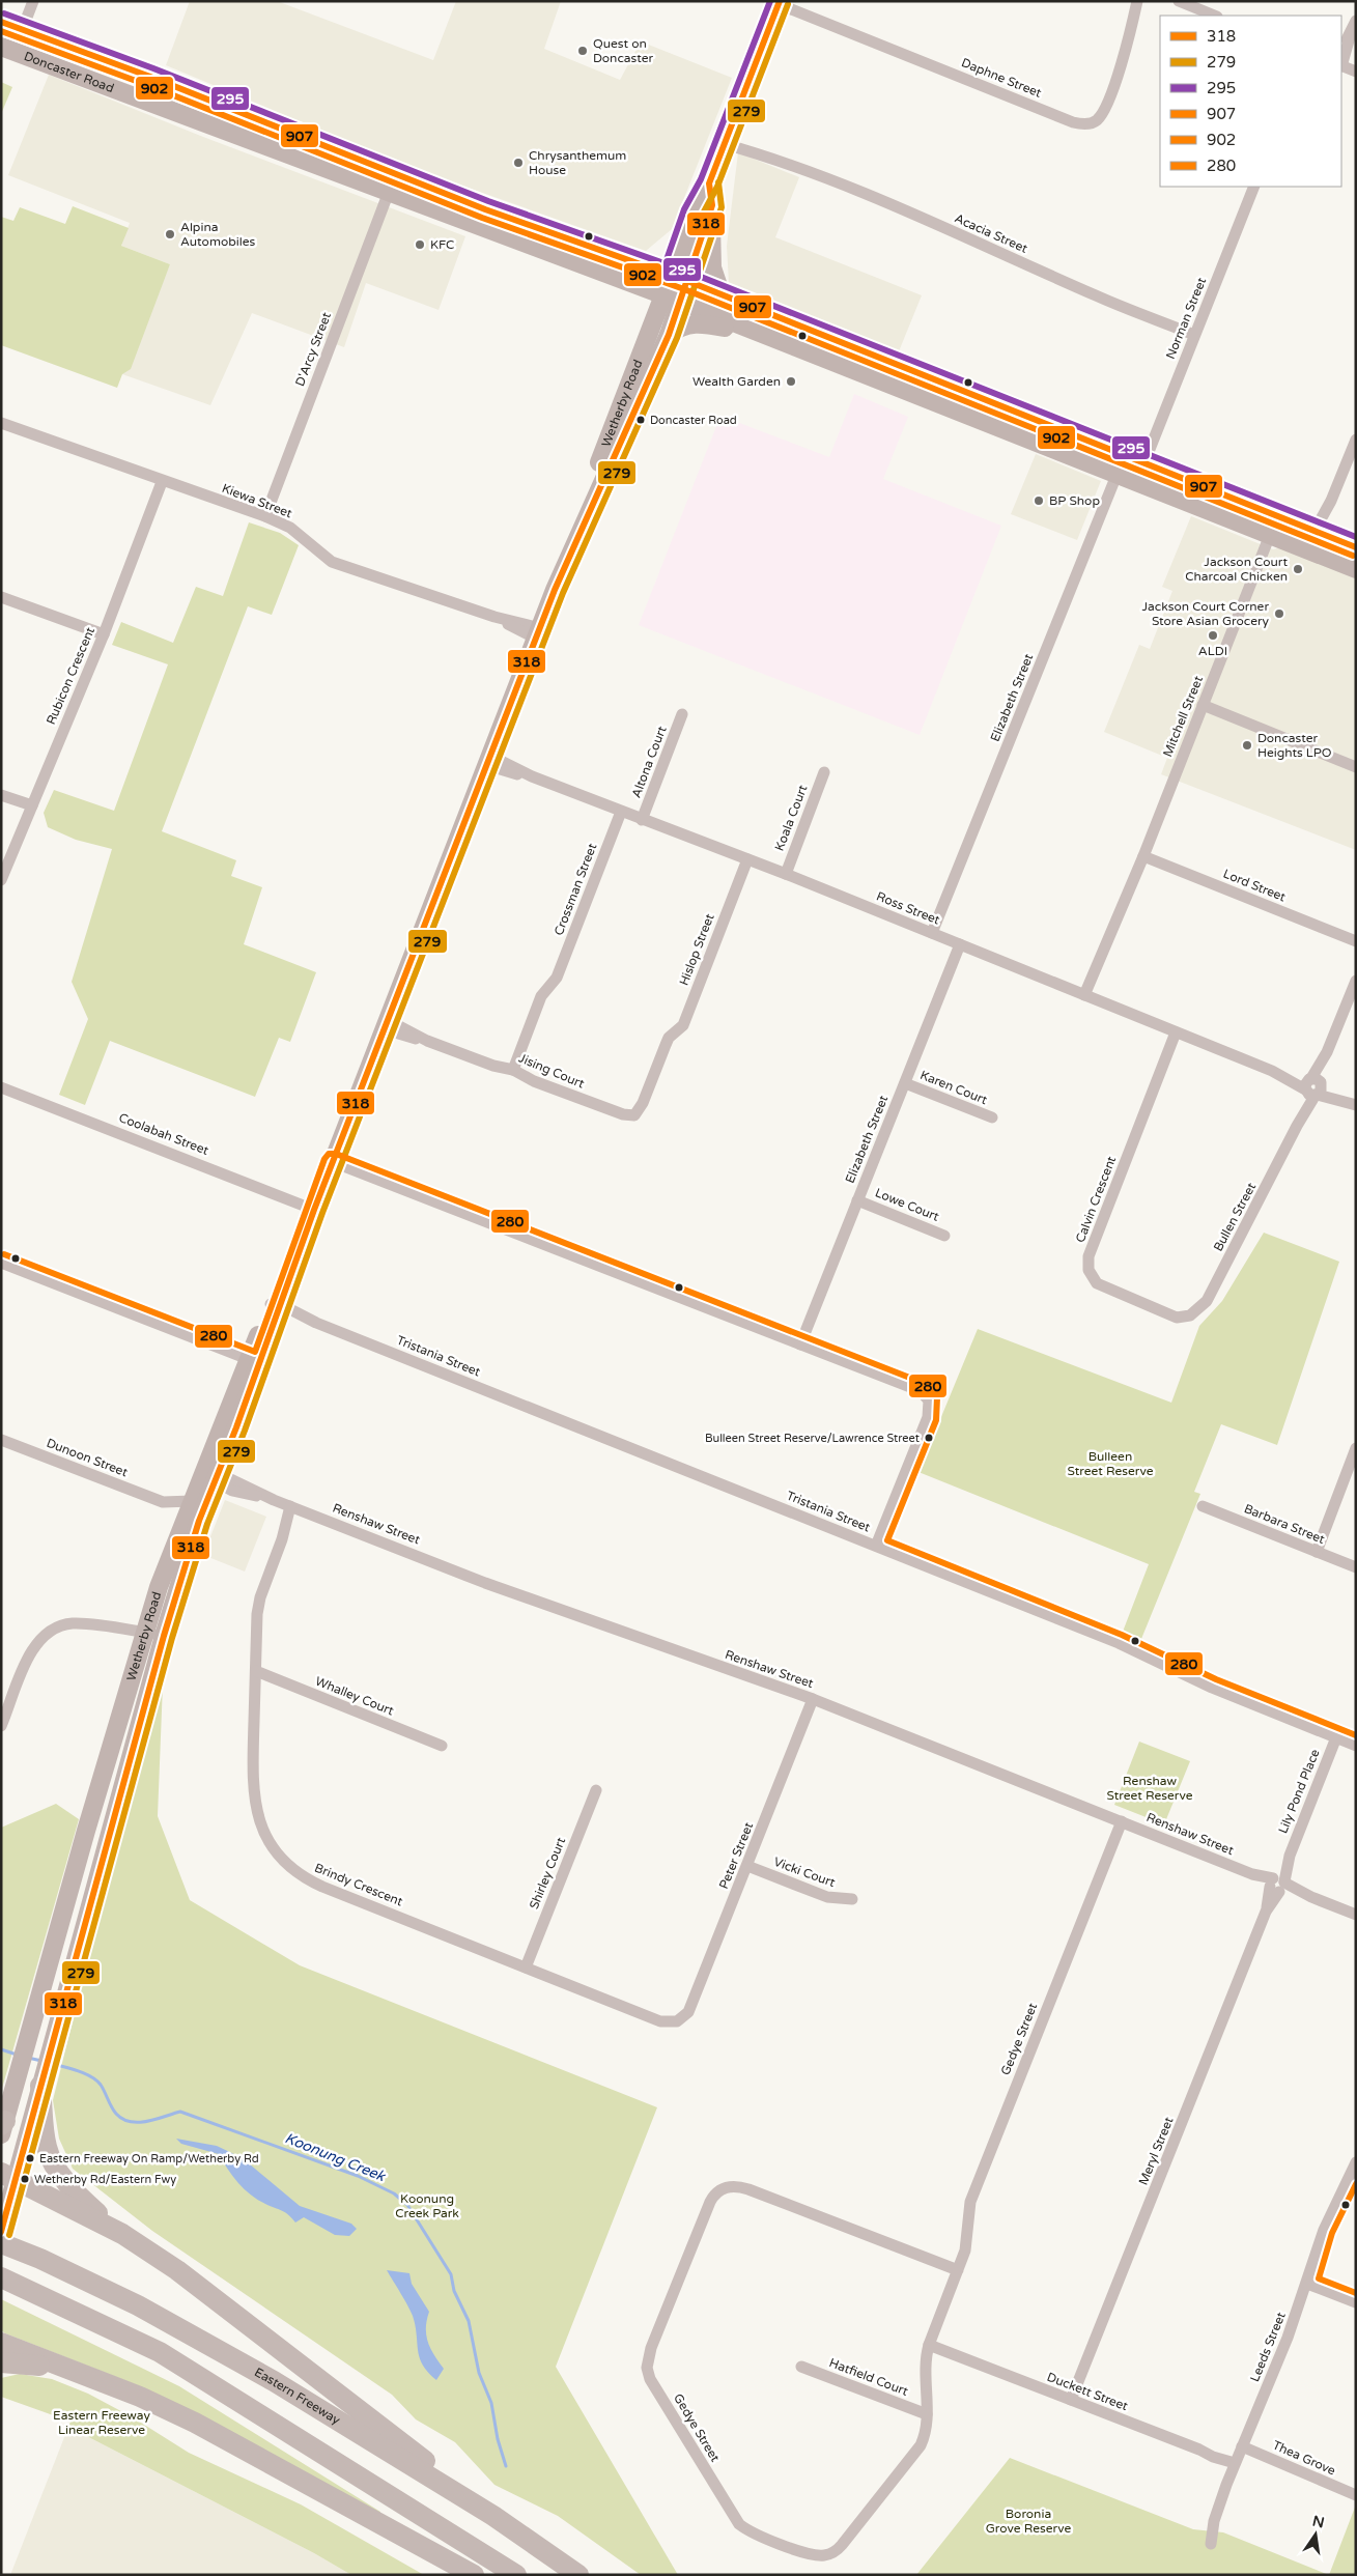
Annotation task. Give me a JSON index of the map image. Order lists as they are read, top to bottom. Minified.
{"streets":{"highway":["Eastern Freeway"],"main road":["Doncaster Road","Wetherby Road"],"street":["Daphne Street","Acacia Street","Norman Street","D'Arcy Street","Kiewa Street","Rubicon Crescent","Elizabeth Street","Mitchell Street","Altona Court","Koala Court","Lord Street","Crossman Street","Ross Street","Hislop Street","Jising Court","Karen Court","Coolabah Street","Calvin Crescent","Lowe Court","Bullen Street","Tristania Street","Dunoon Street","Renshaw Street","Barbara Street","Whalley Court","Lily Pond Place","Peter Street","Vicki Court","Shirley Court","Brindy Crescent","Gedye Street","Meryl Street","Leeds Street","Hatfield Court","Duckett Street","Thea Grove"]},"crossings":[["Doncaster Road","Norman Street"],["Doncaster Road","D'Arcy Street"],["Doncaster Road","Wetherby Road"],["Doncaster Road","Elizabeth Street"],["Doncaster Road","Mitchell Street"],["Acacia Street","Norman Street"],["D'Arcy Street","Kiewa Street"],["Wetherby Road","Kiewa Street"],["Wetherby Road","Ross Street"],["Wetherby Road","Jising Court"],["Wetherby Road","Coolabah Street"],["Wetherby Road","Tristania Street"],["Wetherby Road","Dunoon Street"],["Wetherby Road","Renshaw Street"],["Kiewa Street","Rubicon Crescent"],["Elizabeth Street","Ross Street"],["Elizabeth Street","Karen Court"],["Elizabeth Street","Lowe Court"],["Mitchell Street","Lord Street"],["Mitchell Street","Ross Street"],["Altona Court","Ross Street"],["Koala Court","Ross Street"],["Crossman Street","Ross Street"],["Crossman Street","Jising Court"],["Ross Street","Hislop Street"],["Ross Street","Calvin Crescent"],["Ross Street","Bullen Street"],["Hislop Street","Jising Court"],["Calvin Crescent","Bullen Street"],["Tristania Street","Lily Pond Place"],["Renshaw Street","Lily Pond Place"],["Renshaw Street","Peter Street"],["Renshaw Street","Brindy Crescent"],["Renshaw Street","Gedye Street"],["Renshaw Street","Meryl Street"],["Whalley Court","Brindy Crescent"],["Lily Pond Place","Meryl Street"],["Peter Street","Vicki Court"],["Peter Street","Brindy Crescent"],["Shirley Court","Brindy Crescent"],["Gedye Street","Hatfield Court"],["Gedye Street","Duckett Street"],["Meryl Street","Duckett Street"],["Leeds Street","Duckett Street"],["Leeds Street","Thea Grove"]],"water":["Koonung Creek"],"parks":["Bulleen Street Reserve","Renshaw Street Reserve","Koonung Creek Park","Eastern Freeway Linear Reserve","Boronia Grove Reserve"],"places":["Quest on Doncaster","Chrysanthemum House","Alpina Automobiles","KFC","Wealth Garden","Doncaster Road","BP Shop","Jackson Court Charcoal Chicken","Jackson Court Corner Store Asian Grocery","ALDI","Doncaster Heights LPO","Bulleen Street Reserve/Lawrence Street","Eastern Freeway On Ramp/Wetherby Rd","Wetherby Rd/Eastern Fwy"],"lines":["transit line 318","transit line 295","transit line 279","transit line 907","transit line 902","transit line 280"],"legend":["318","279","295","907","902","280"],"north":"top"}
